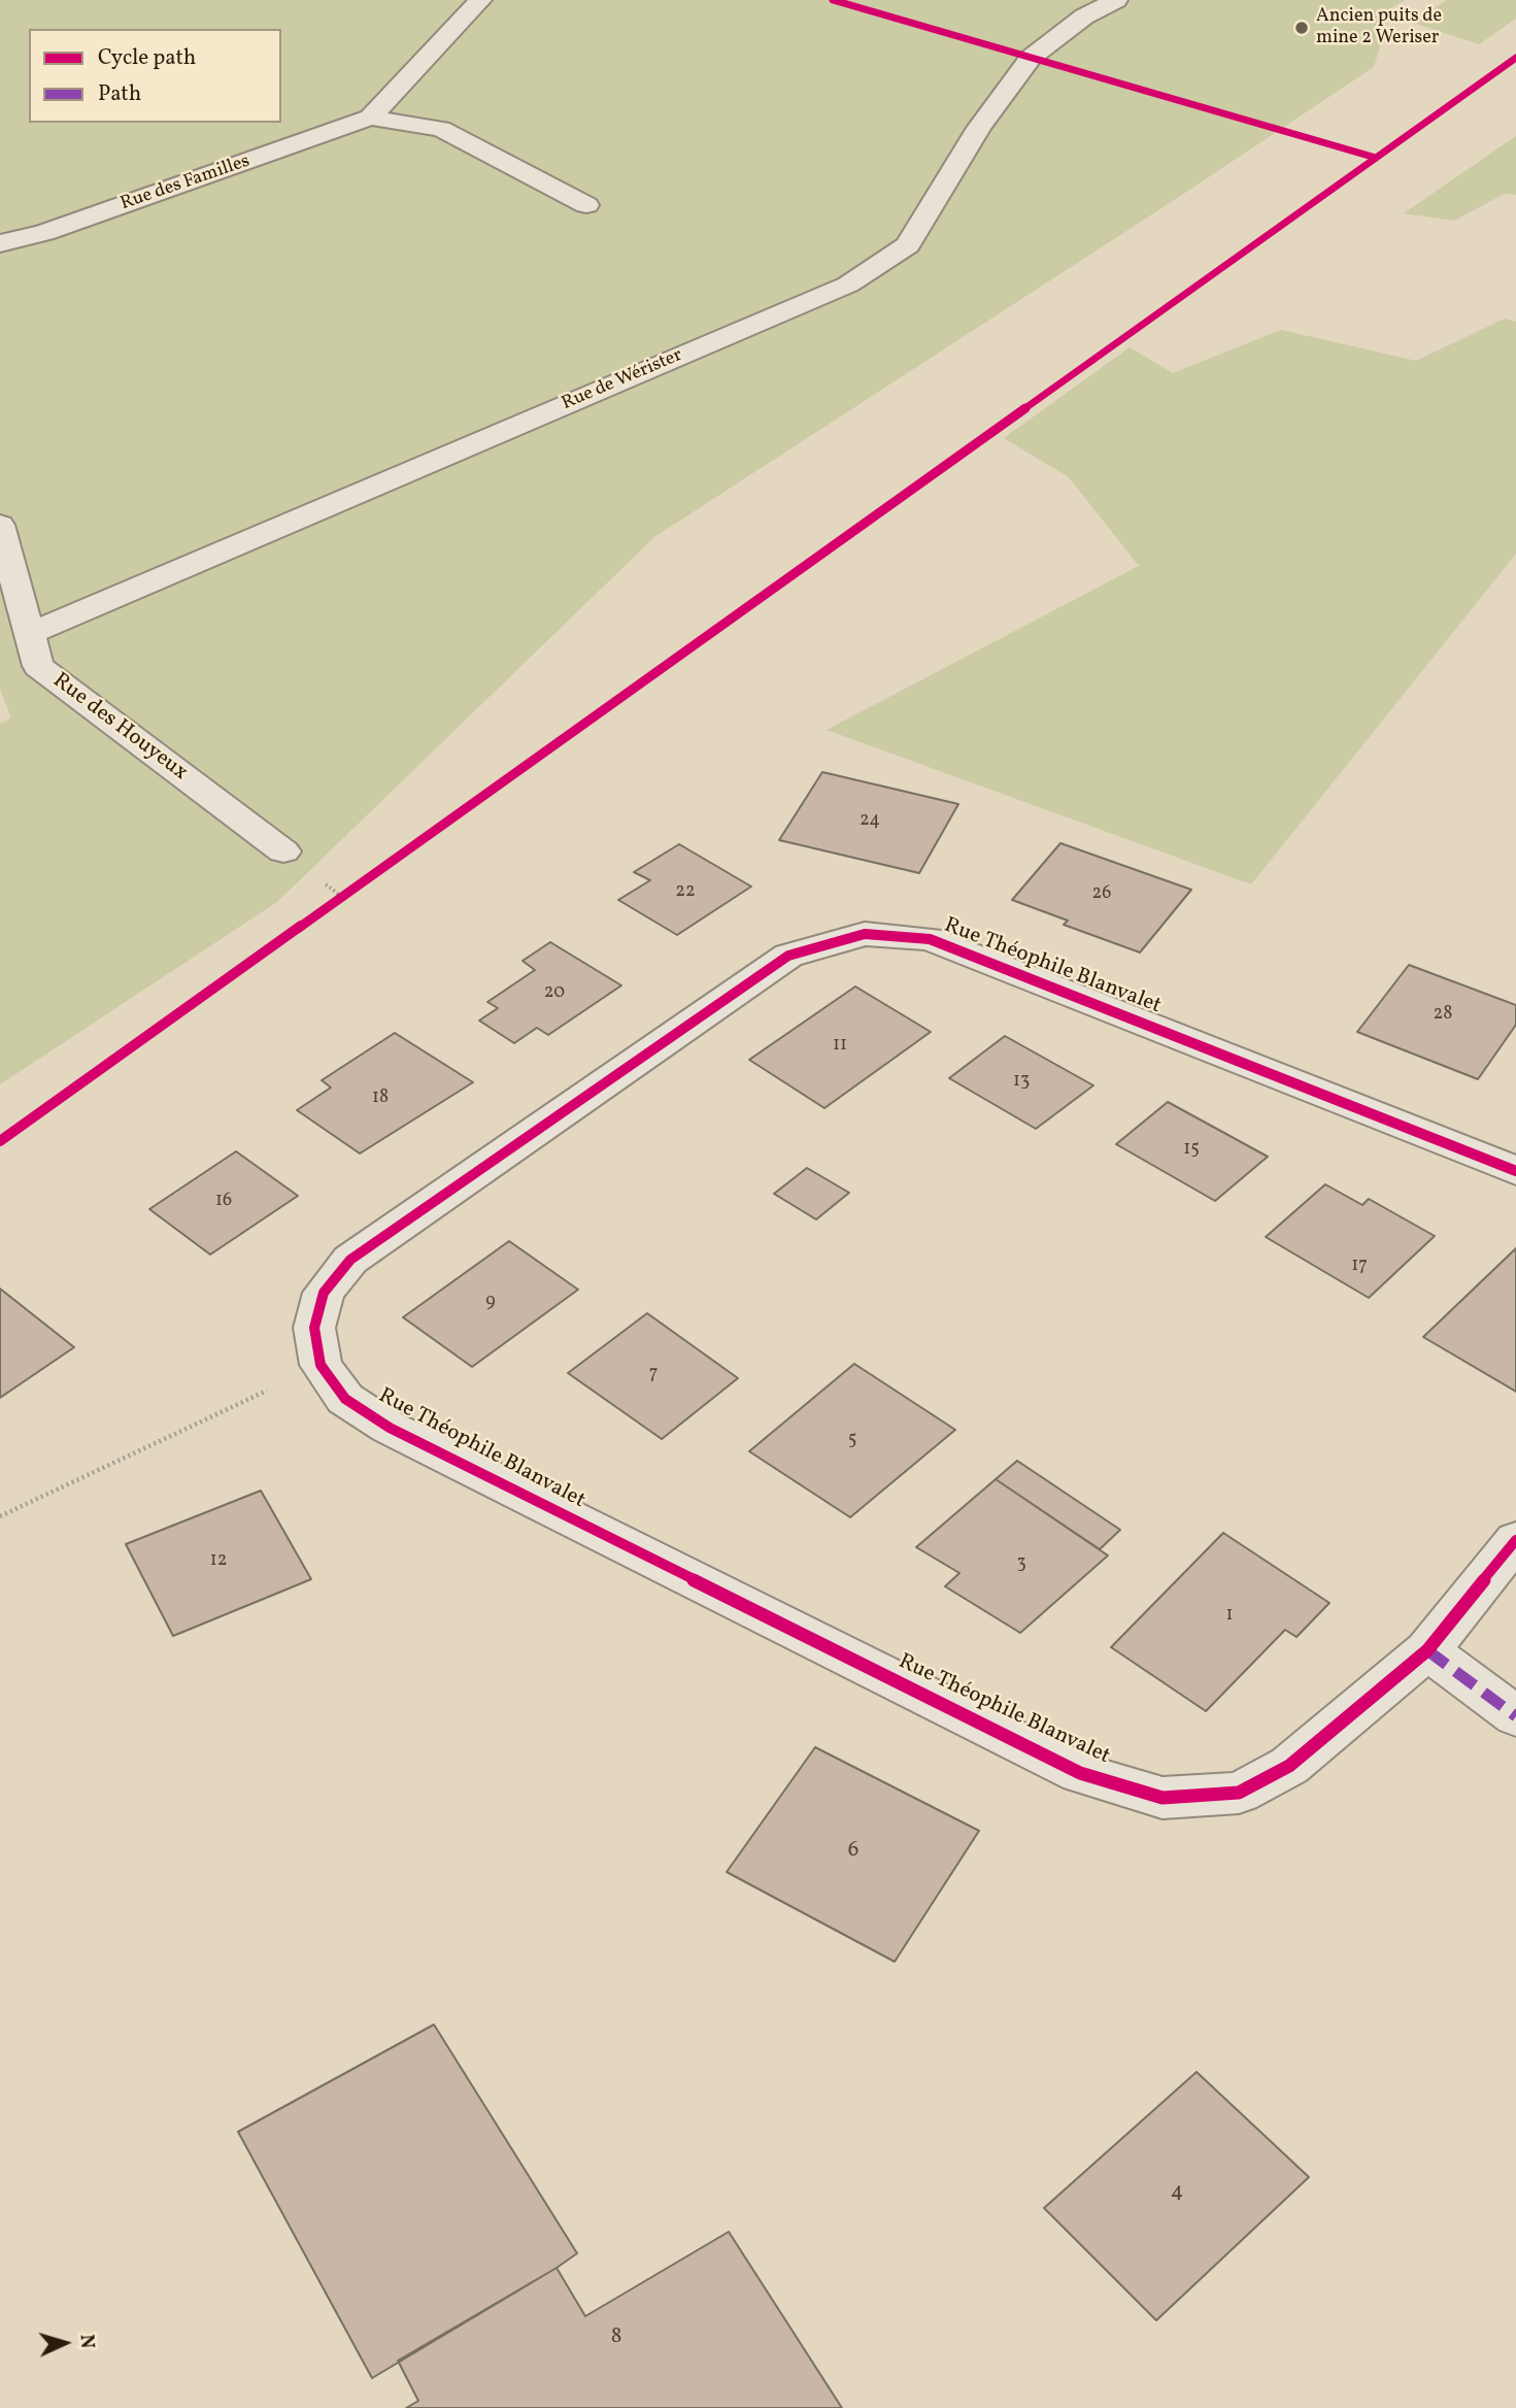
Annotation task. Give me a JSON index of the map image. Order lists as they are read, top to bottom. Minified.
{"streets":{"street":["Rue des Familles","Rue de Wérister","Rue des Houyeux","Rue Théophile Blanvalet"]},"crossings":[["Rue de Wérister","Rue des Houyeux"]],"places":["Ancien puits de mine 2 Weriser"],"house_numbers":["24","22","26","20","28","11","13","18","15","16","17","9","7","5","12","3","1","6","4","8"],"legend":["Cycle path","Path"],"north":"right"}
